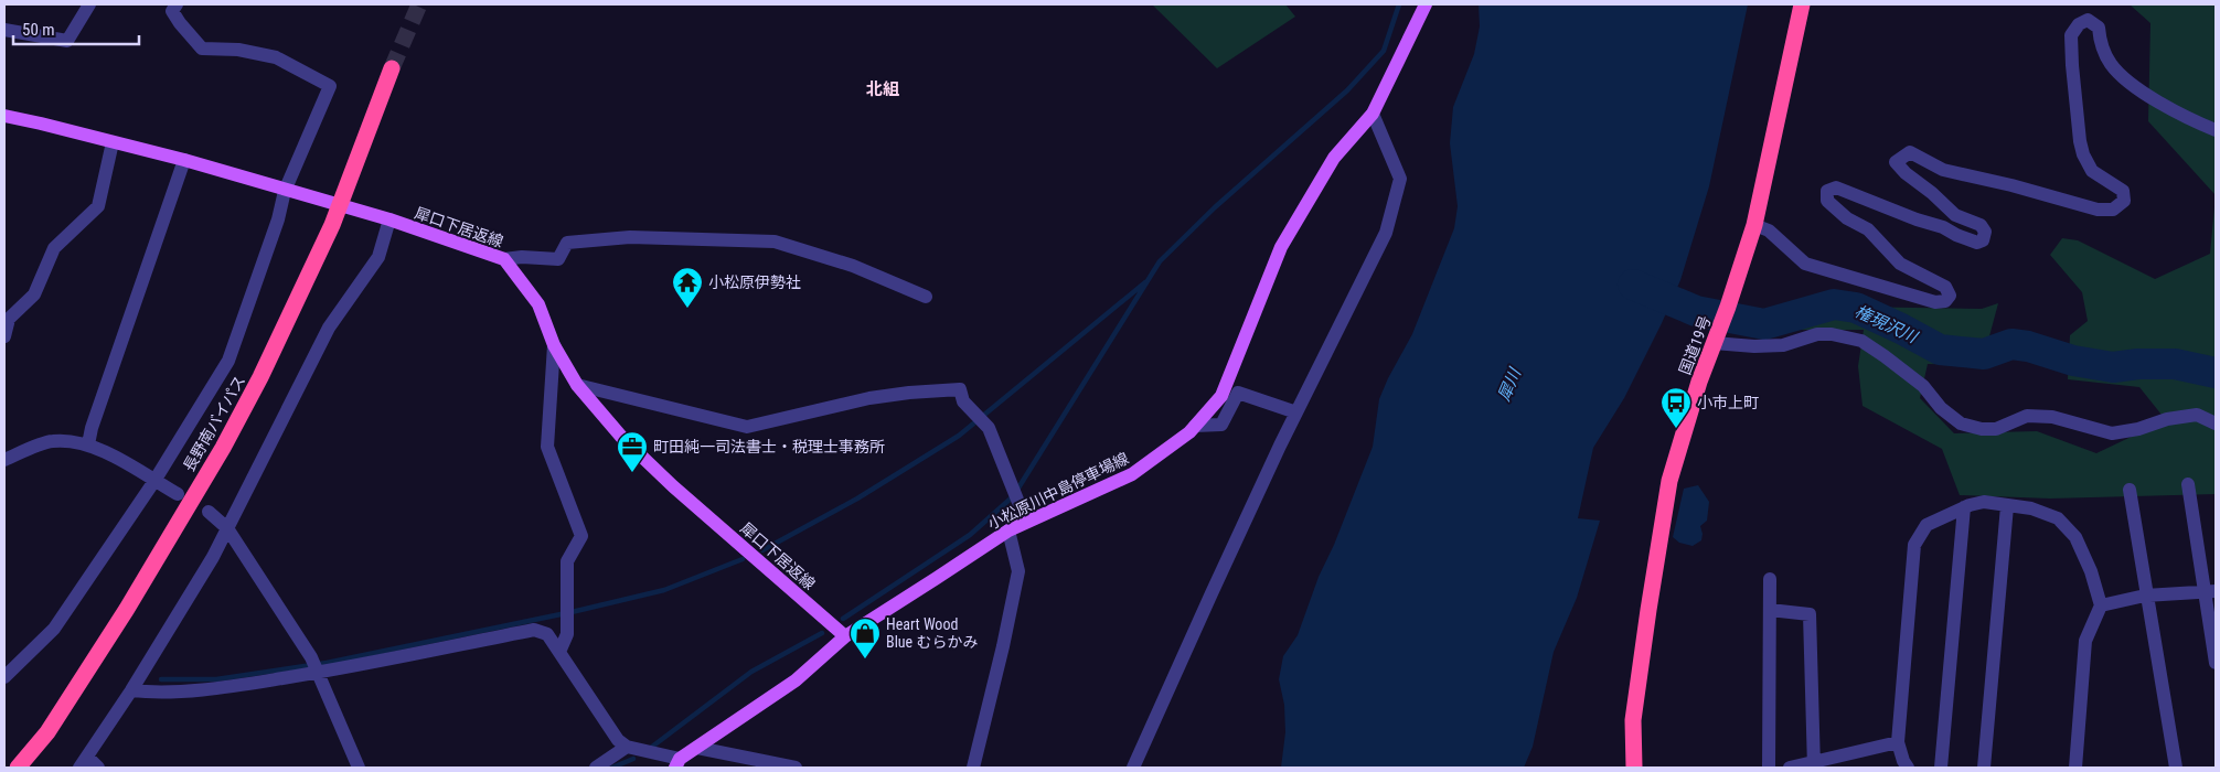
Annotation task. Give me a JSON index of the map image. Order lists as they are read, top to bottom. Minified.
{"streets":{"highway":["国道19号","長野南バイパス"],"main road":["犀口下居返線","小松原川中島停車場線"]},"crossings":[["犀口下居返線","小松原川中島停車場線"]],"districts":["北組"],"water":["権現沢川","犀川"],"places":{"temple":["小松原伊勢社"],"bus stop":["小市上町"],"office":["町田純一司法書士・税理士事務所"],"shop":["Heart Wood Blue むらかみ"]},"scale_bar":"50 m"}
